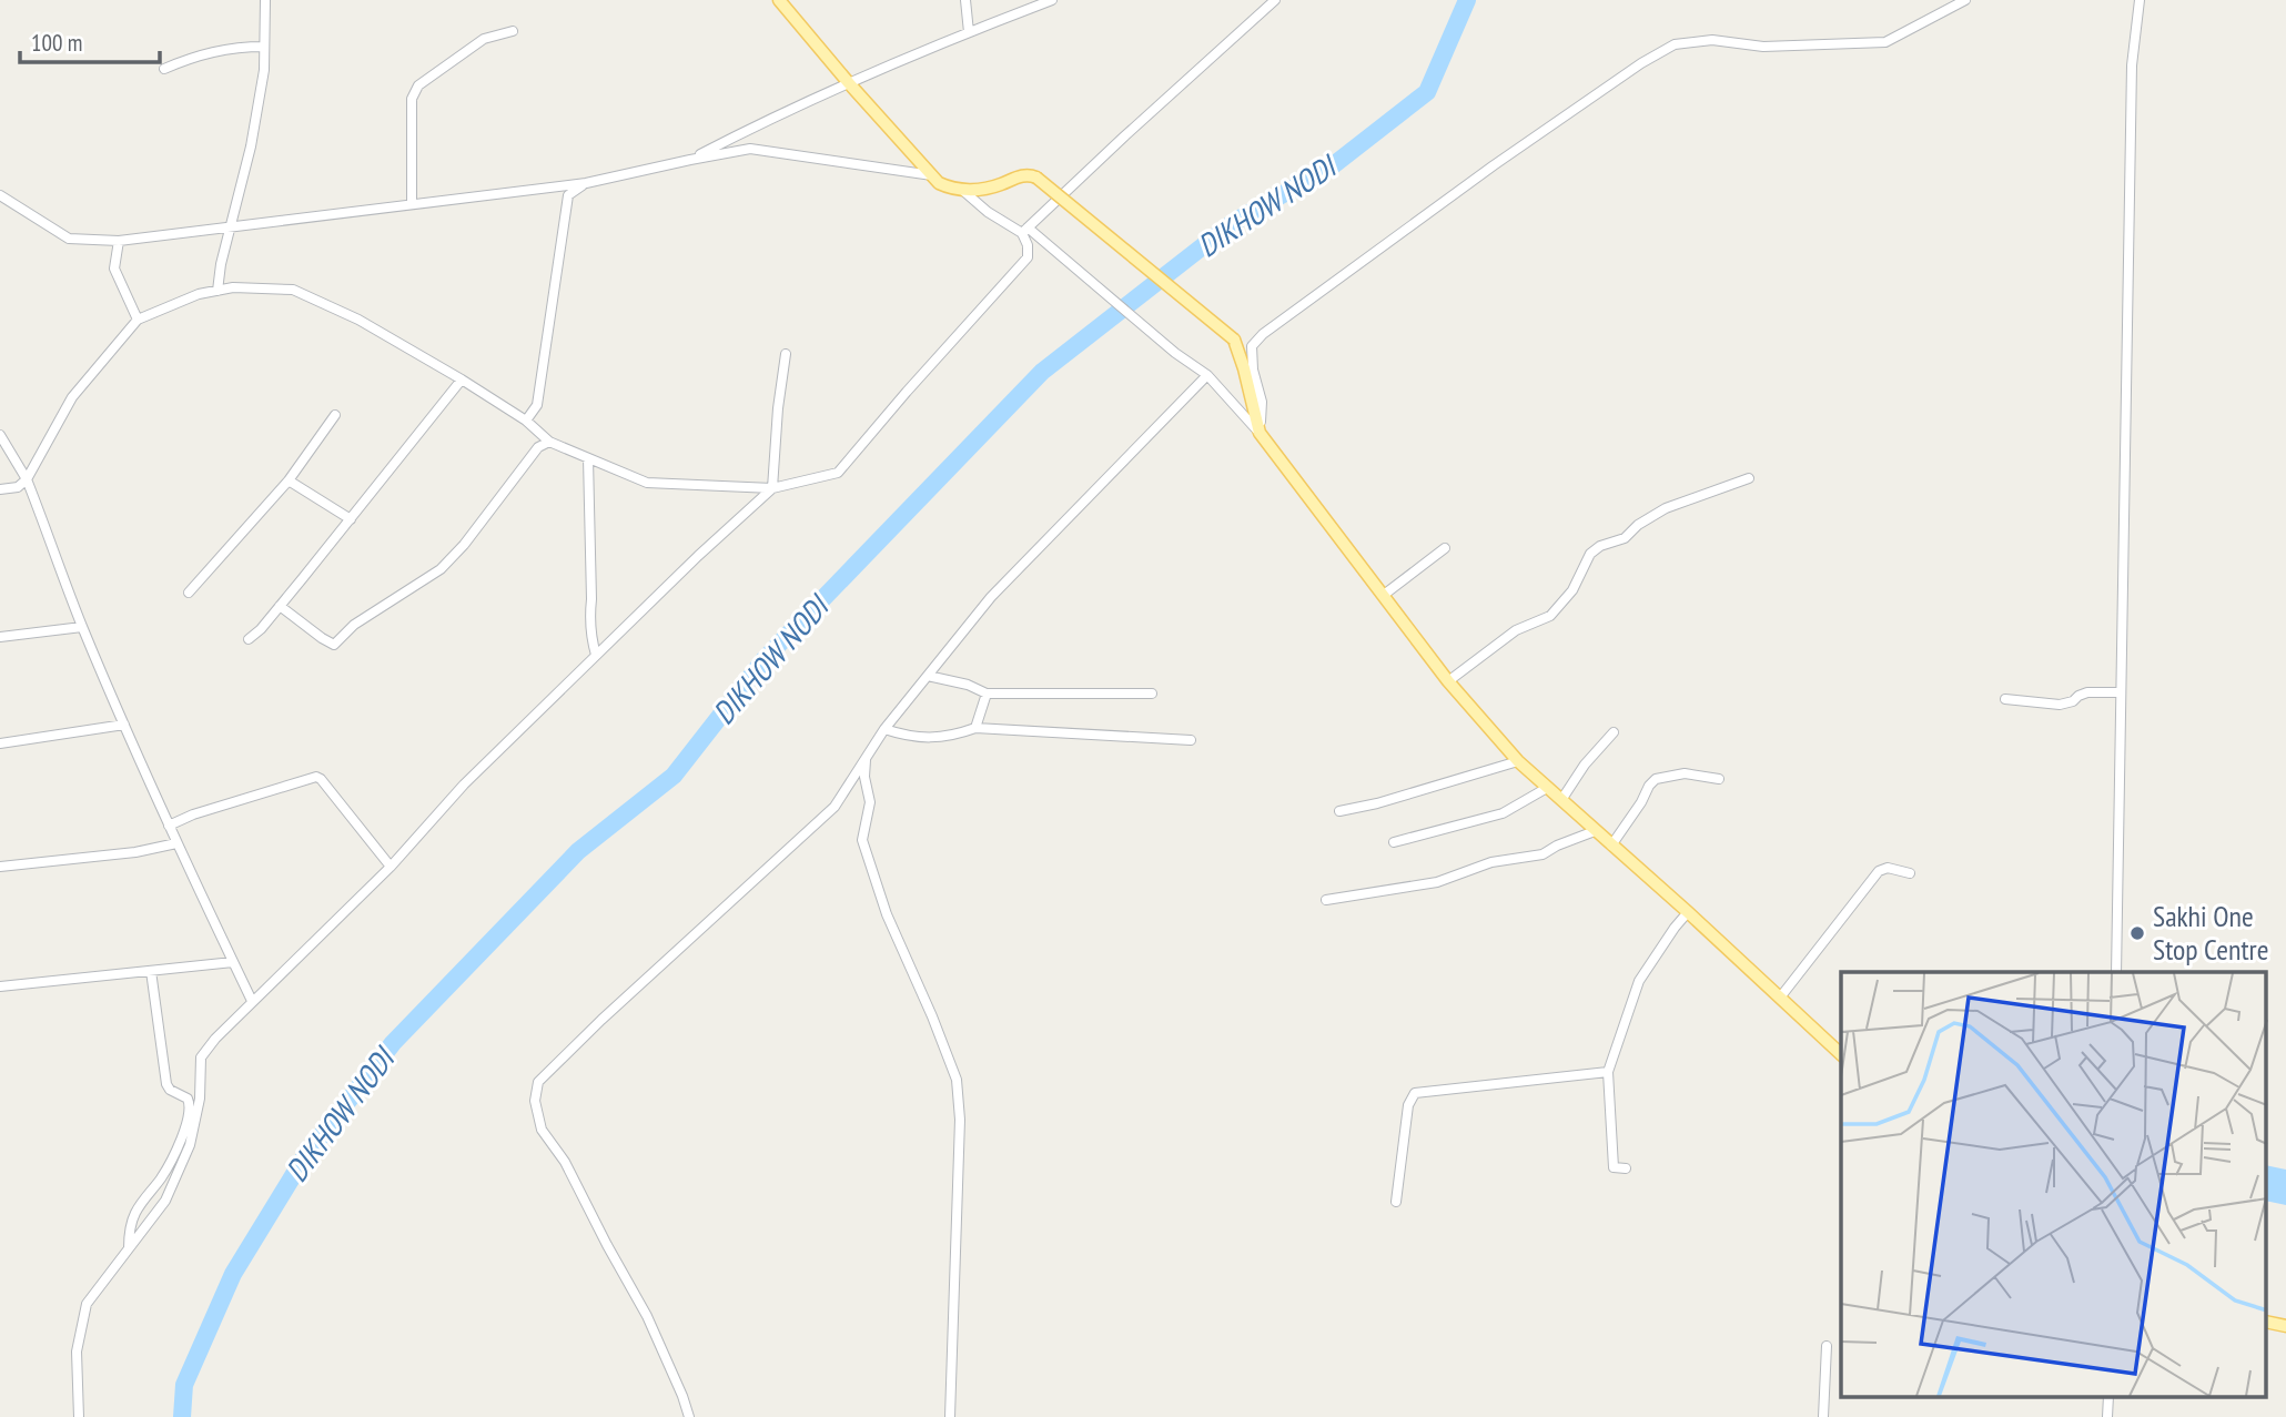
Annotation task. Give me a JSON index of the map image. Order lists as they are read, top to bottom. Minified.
{"water":["DIKHOW NODI"],"places":["Sakhi One Stop Centre"],"scale_bar":"100 m"}
